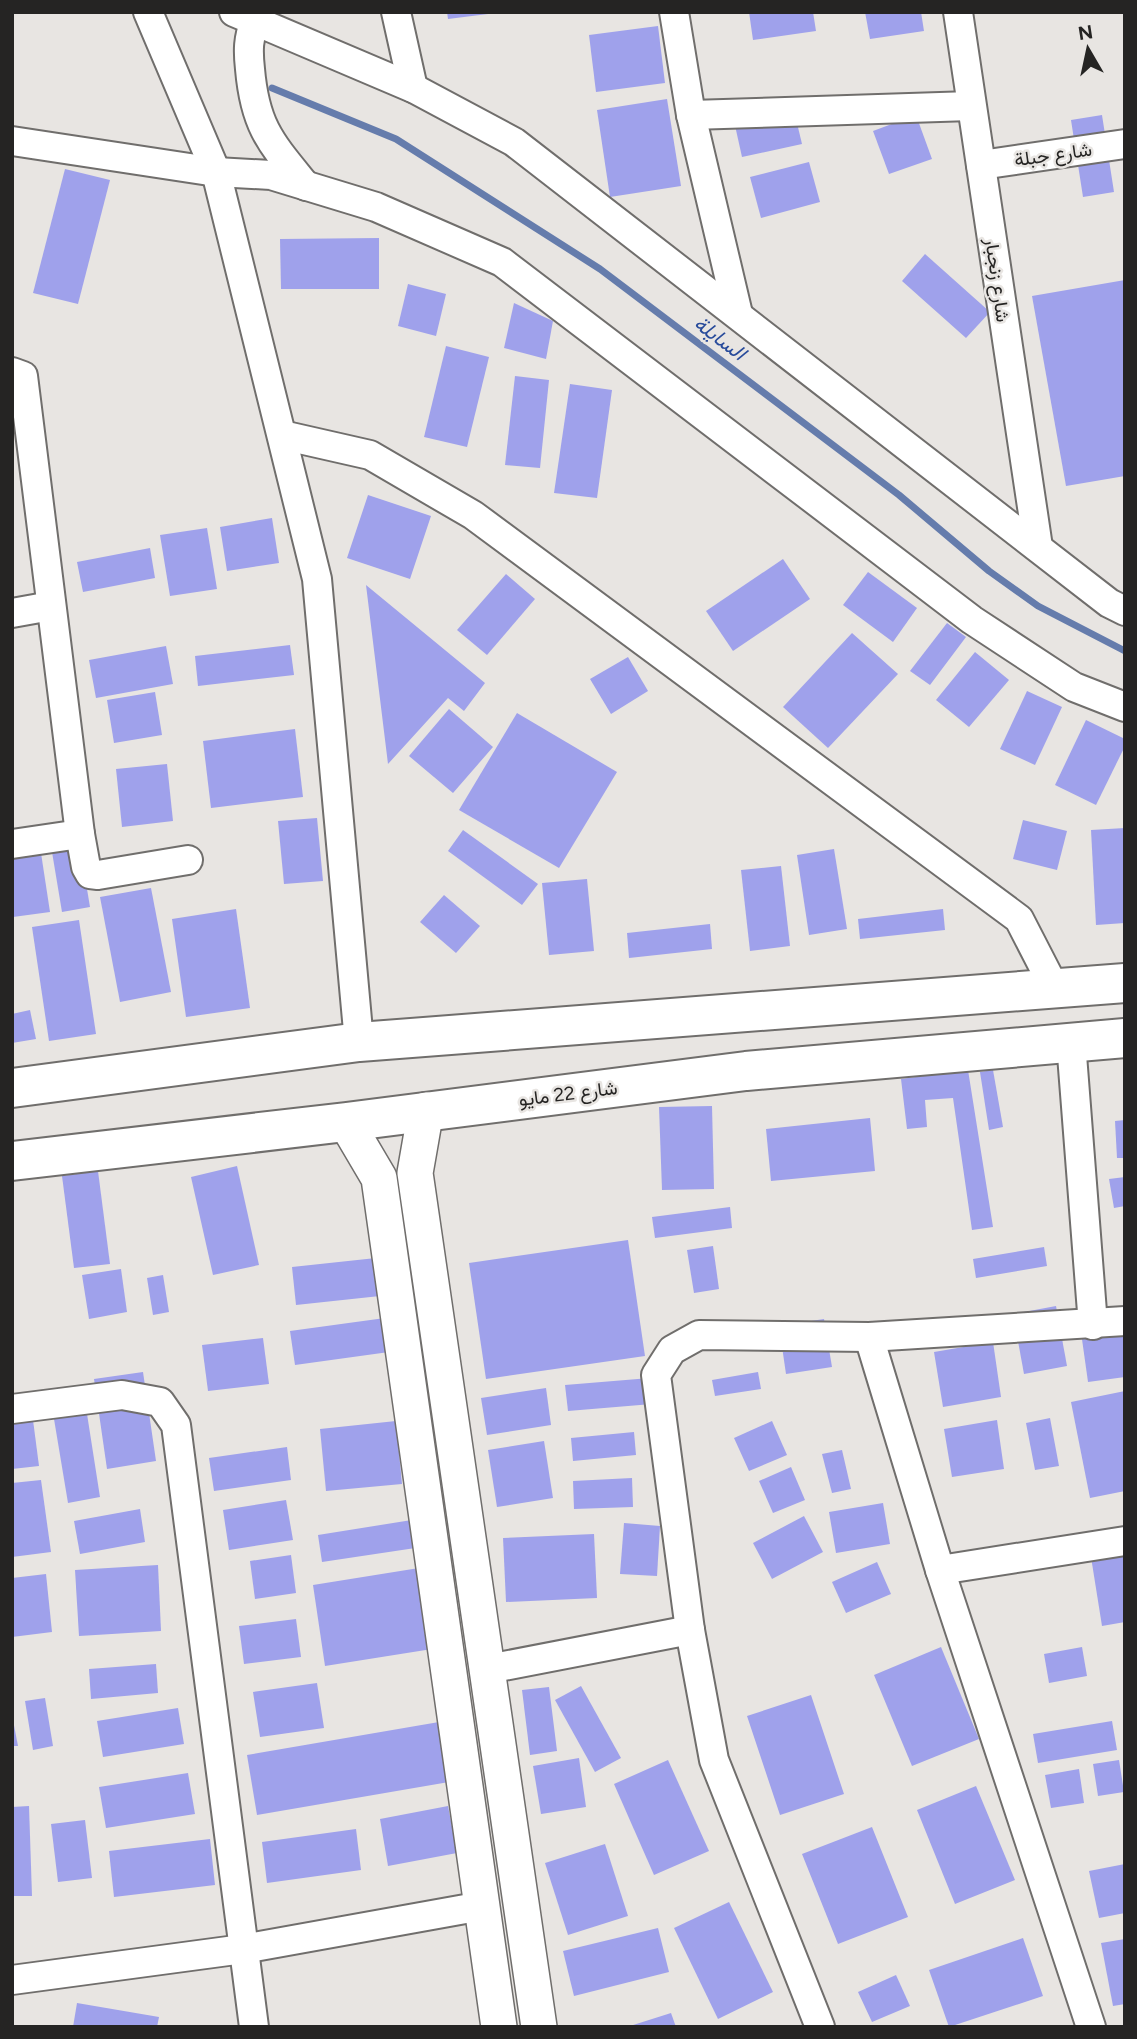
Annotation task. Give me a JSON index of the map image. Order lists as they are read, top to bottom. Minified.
{"streets":{"main road":["شارع 22 مايو"],"street":["شارع جبلة","شارع زنجبار"]},"crossings":[["شارع جبلة","شارع زنجبار"]],"water":["السايلة"],"north":"top"}
